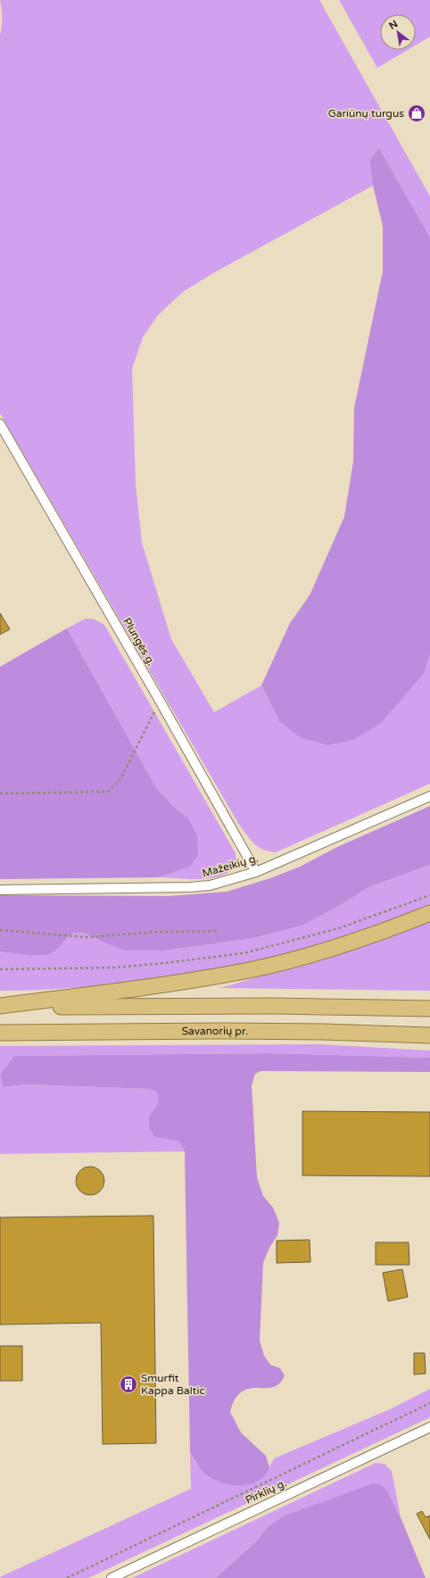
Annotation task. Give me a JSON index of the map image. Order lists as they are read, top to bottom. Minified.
{"streets":{"highway":["Savanorių pr."],"street":["Plungės g.","Mažeikių g.","Pirklių g."]},"crossings":[["Plungės g.","Mažeikių g."]],"places":{"shop":["Gariūnų turgus"],"building":["Smurfit Kappa Baltic"]},"north":"top left"}
